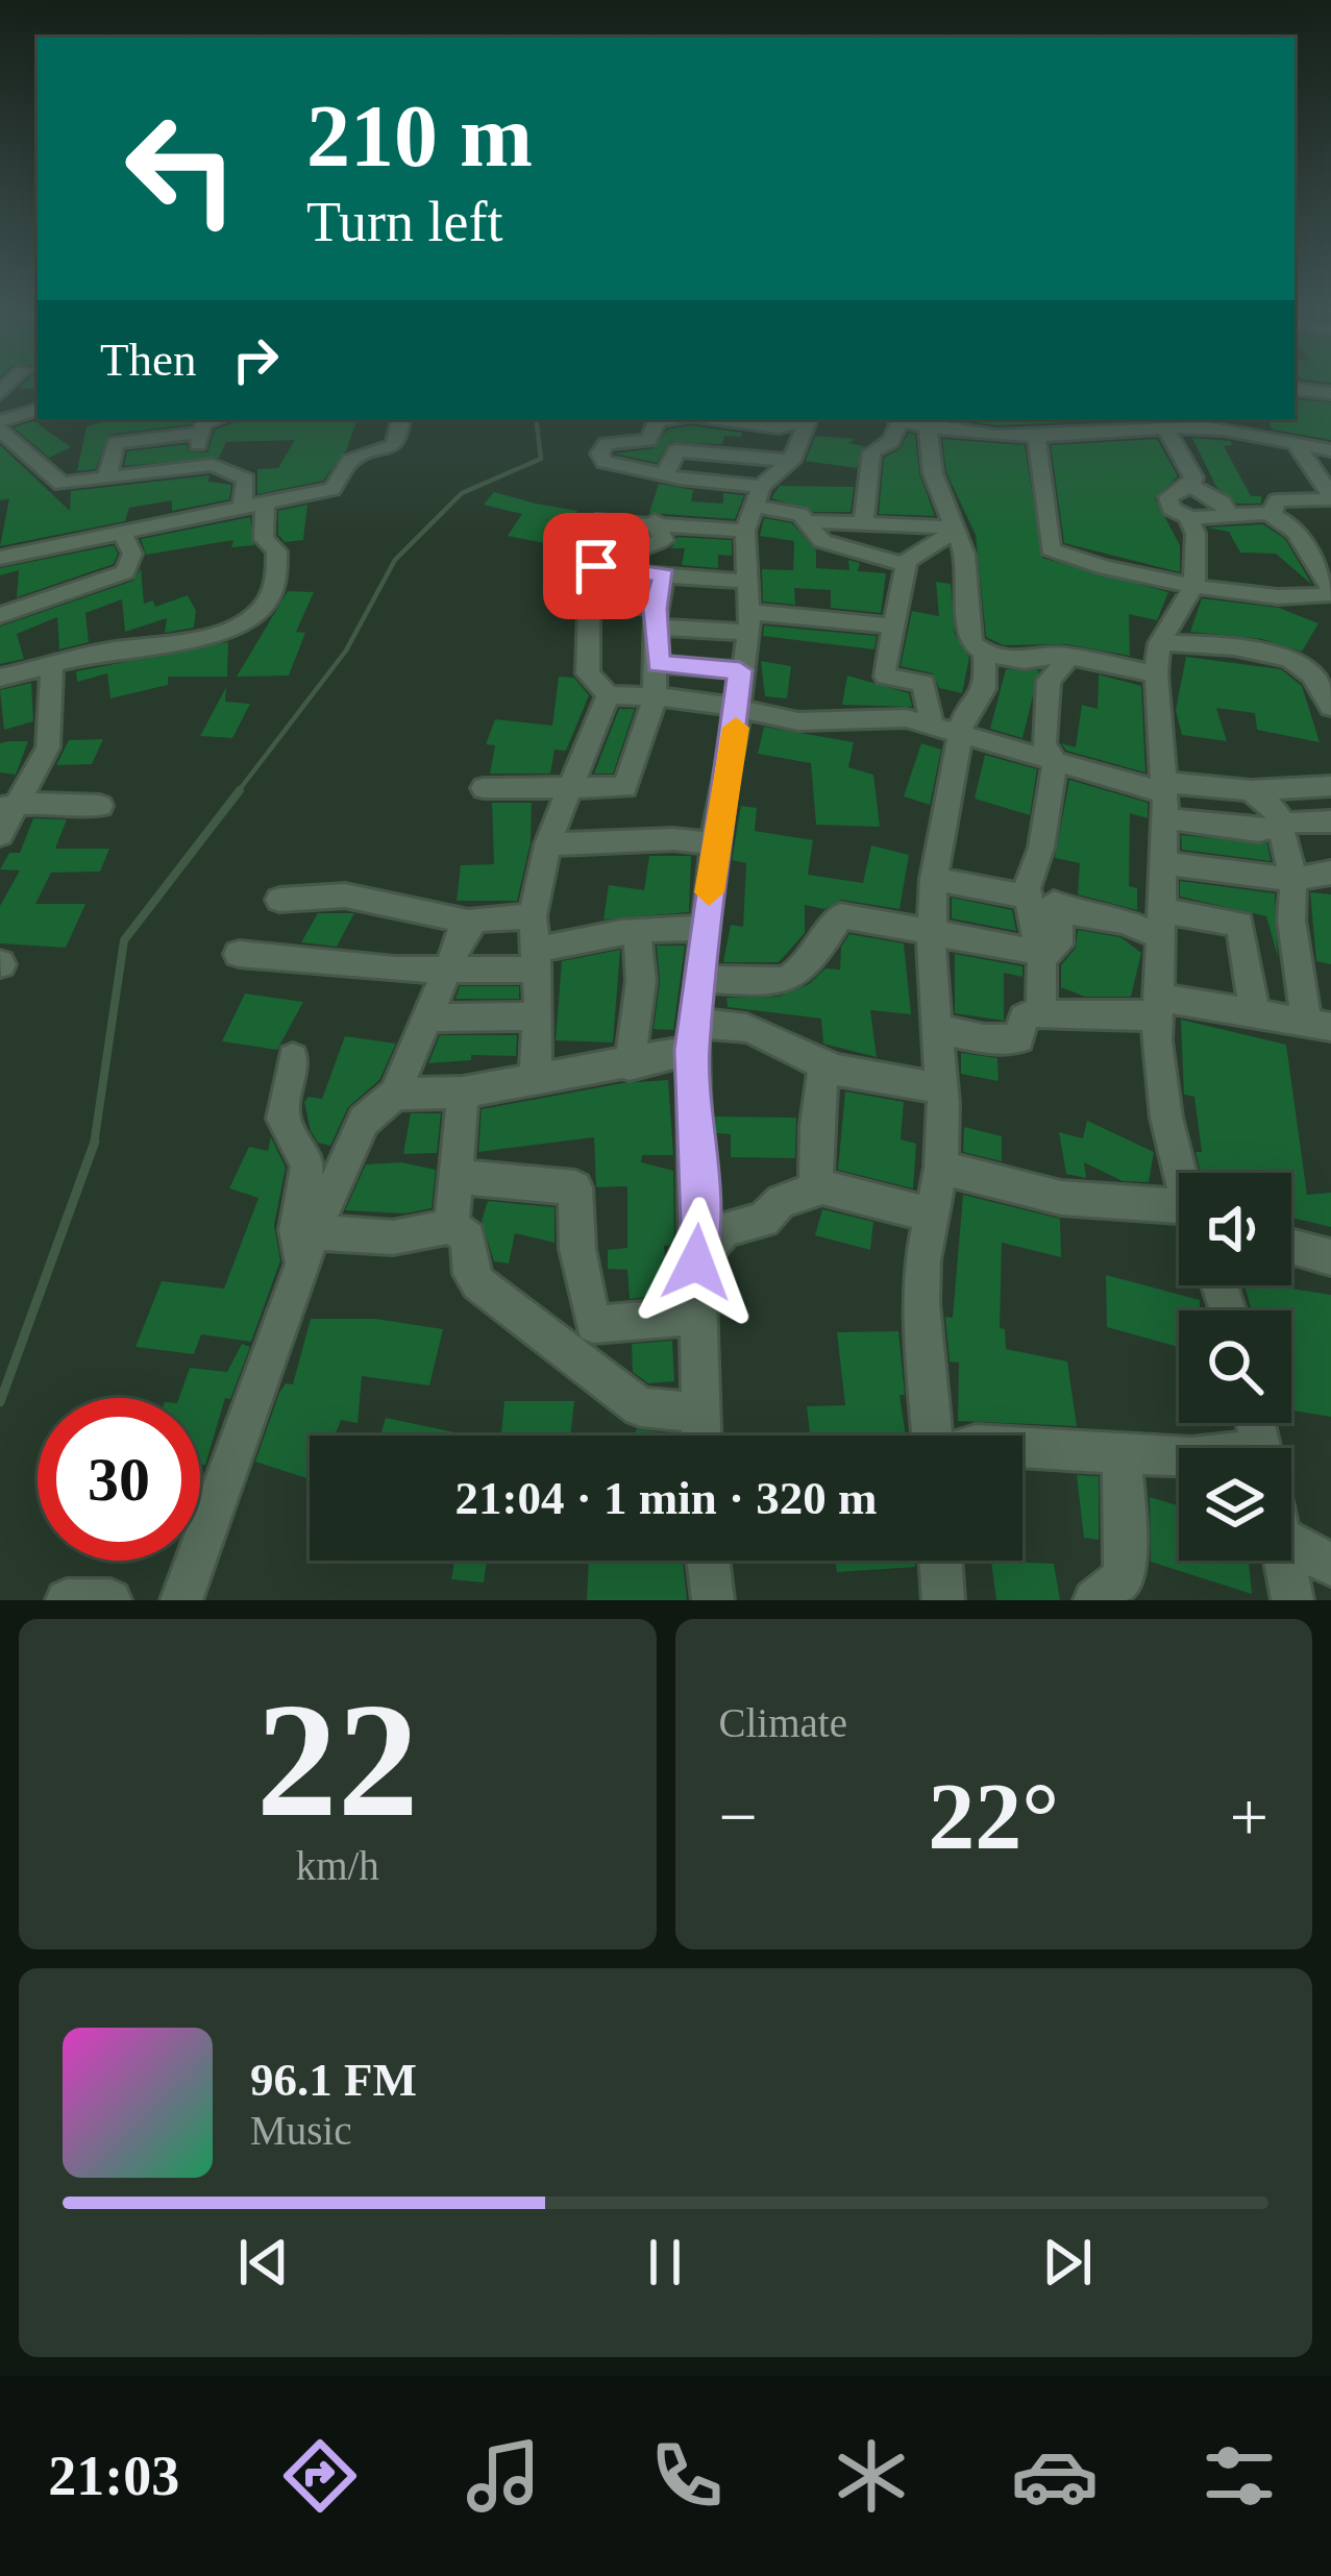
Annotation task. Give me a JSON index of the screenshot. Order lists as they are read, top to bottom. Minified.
{"page":{"turn":["210 m","Turn left"],"then":"Then","limit":"30","trip":"21:04 · 1 min · 320 m","tile":[["22","km/h"],"Climate"],"heat":["−","22°","+"],"song":["96.1 FM","Music"],"tabs":"21:03"}}
